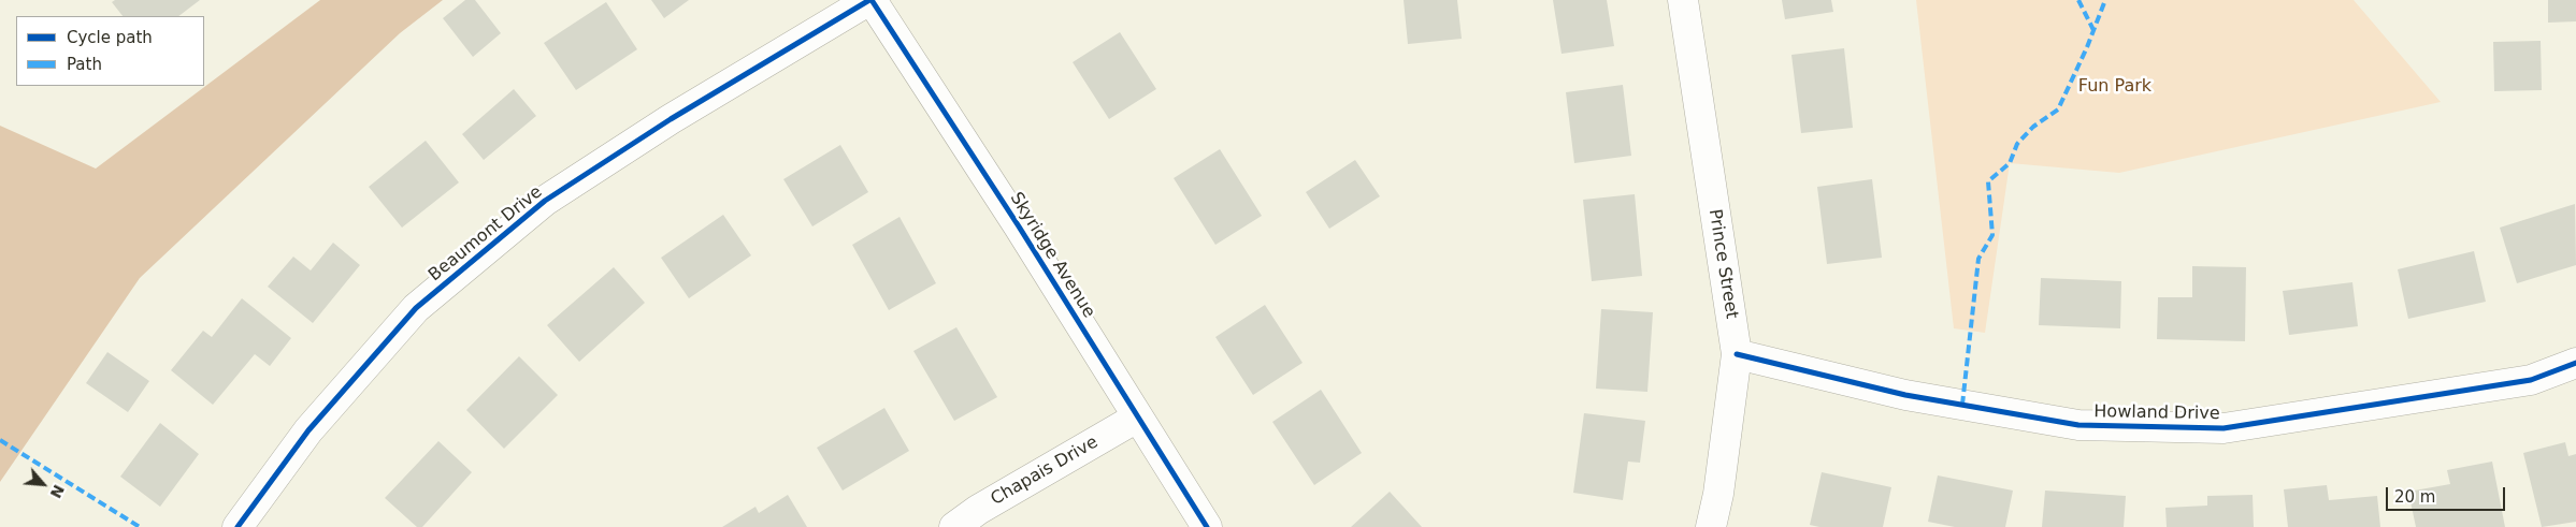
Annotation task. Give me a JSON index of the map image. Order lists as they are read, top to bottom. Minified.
{"streets":{"street":["Beaumont Drive","Skyridge Avenue","Prince Street","Howland Drive","Chapais Drive"]},"crossings":[["Beaumont Drive","Skyridge Avenue"],["Skyridge Avenue","Chapais Drive"],["Prince Street","Howland Drive"]],"parks":["Fun Park"],"legend":["Cycle path","Path"],"scale_bar":"20 m","north":"bottom right"}
